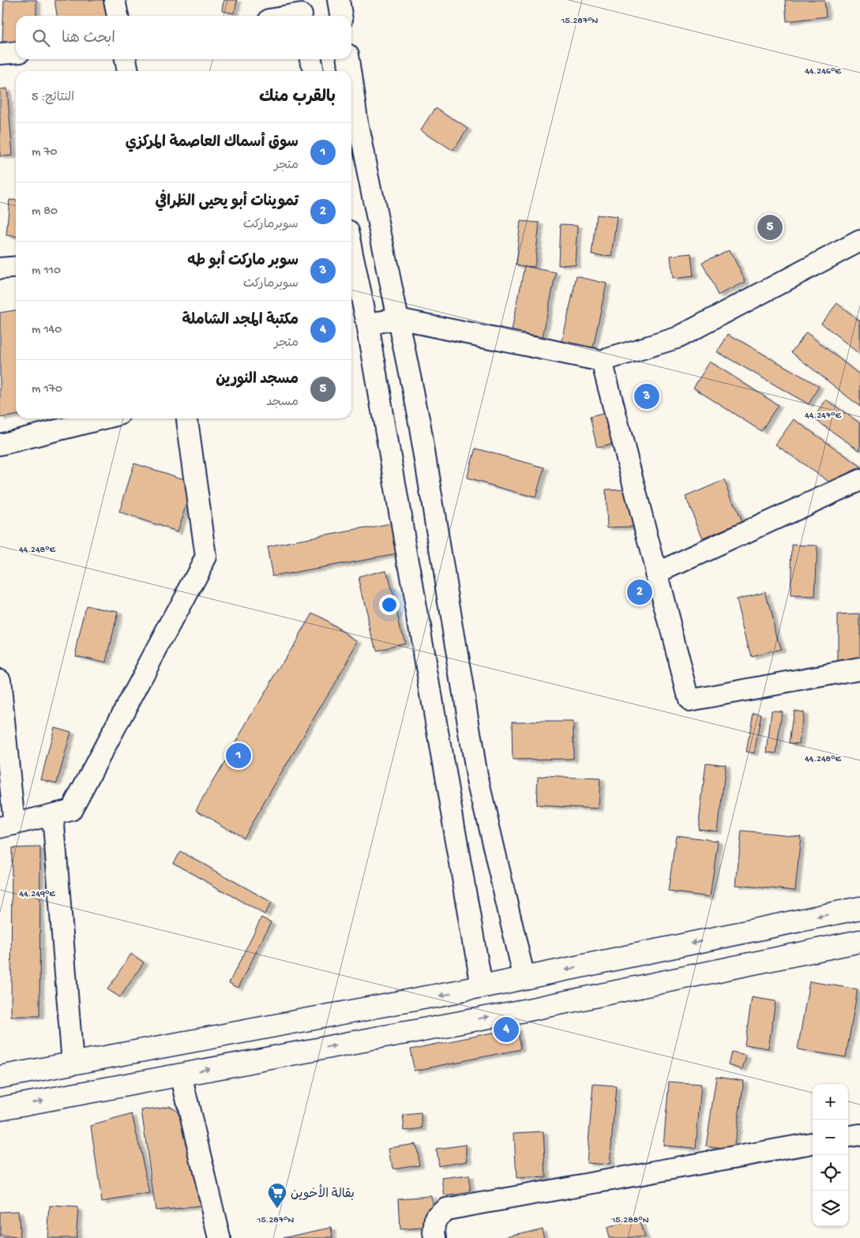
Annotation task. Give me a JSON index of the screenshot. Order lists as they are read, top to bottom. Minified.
{"places":{"supermarket":["بقالة الأخوين"]},"page":{"search":"ابحث هنا","heading":["بالقرب منك","النتائج: 5"],"list":[{"mark":"1","name":"سوق أسماك العاصمة المركزي","note":"متجر","value":"70 m"},{"mark":"2","name":"تموينات أبو يحيى الظرافي","note":"سوبرماركت","value":"80 m"},{"mark":"3","name":"سوبر ماركت أبو طه","note":"سوبرماركت","value":"110 m"},{"mark":"4","name":"مكتبة المجد الشاملة","note":"متجر","value":"140 m"},{"mark":"5","name":"مسجد النورين","note":"مسجد","value":"170 m"}],"pins":["5","3","2","1","4"],"map_buttons":["+","−"]},"coordinates":["15.287°N","44.246°E","44.247°E","44.248°E","44.249°E","15.288°N"]}
